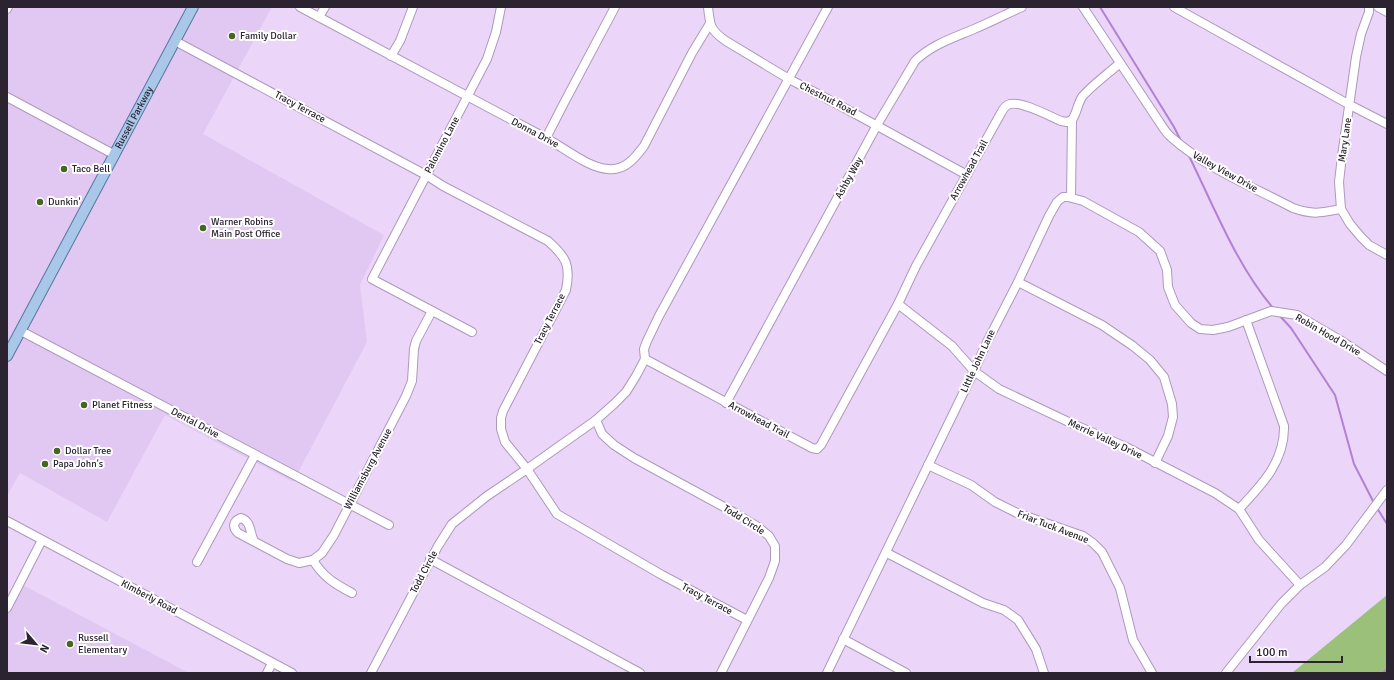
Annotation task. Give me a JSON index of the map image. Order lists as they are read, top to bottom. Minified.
{"streets":{"main road":["Russell Parkway"],"street":["Chestnut Road","Tracy Terrace","Donna Drive","Mary Lane","Palomino Lane","Arrowhead Trail","Valley View Drive","Ashby Way","Robin Hood Drive","Little John Lane","Dental Drive","Merrie Valley Drive","Williamsburg Avenue","Todd Circle","Friar Tuck Avenue","Kimberly Road"]},"crossings":[["Chestnut Road","Donna Drive"],["Chestnut Road","Arrowhead Trail"],["Chestnut Road","Ashby Way"],["Tracy Terrace","Russell Parkway"],["Tracy Terrace","Palomino Lane"],["Tracy Terrace","Todd Circle"],["Russell Parkway","Dental Drive"],["Donna Drive","Palomino Lane"],["Mary Lane","Valley View Drive"],["Palomino Lane","Williamsburg Avenue"],["Arrowhead Trail","Ashby Way"],["Arrowhead Trail","Merrie Valley Drive"],["Arrowhead Trail","Todd Circle"],["Robin Hood Drive","Little John Lane"],["Little John Lane","Merrie Valley Drive"],["Little John Lane","Friar Tuck Avenue"],["Dental Drive","Williamsburg Avenue"]],"places":["Family Dollar","Taco Bell","Dunkin'","Warner Robins Main Post Office","Planet Fitness","Dollar Tree","Papa John's","Russell Elementary"],"scale_bar":"100 m","north":"bottom right"}
